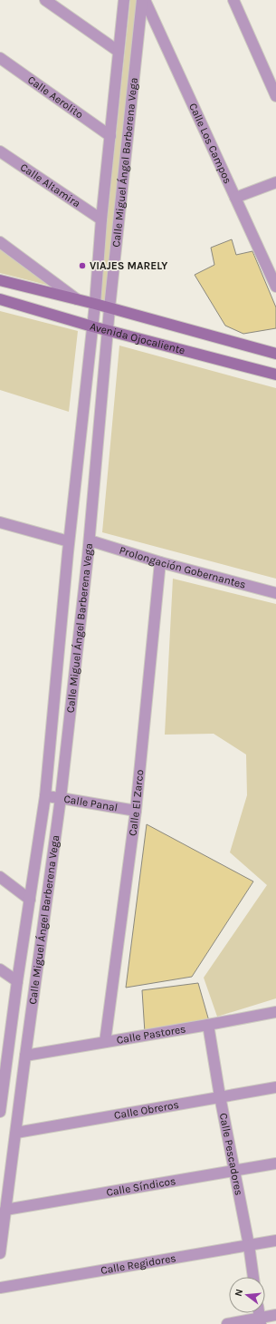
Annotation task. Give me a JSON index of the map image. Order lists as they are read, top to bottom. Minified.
{"streets":{"main road":["Avenida Ojocaliente"],"street":["Calle Aerolito","Calle Los Campos","Calle Miguel Ángel Barberena Vega","Calle Altamira","Prolongación Gobernantes","Calle Panal","Calle El Zarco","Calle Pastores","Calle Obreros","Calle Pescadores","Calle Síndicos","Calle Regidores"]},"crossings":[["Calle Aerolito","Calle Miguel Ángel Barberena Vega"],["Calle Los Campos","Calle Miguel Ángel Barberena Vega"],["Calle Miguel Ángel Barberena Vega","Calle Altamira"],["Calle Miguel Ángel Barberena Vega","Avenida Ojocaliente"],["Calle Miguel Ángel Barberena Vega","Prolongación Gobernantes"],["Calle Miguel Ángel Barberena Vega","Calle Panal"],["Calle Miguel Ángel Barberena Vega","Calle Pastores"],["Calle Miguel Ángel Barberena Vega","Calle Obreros"],["Calle Miguel Ángel Barberena Vega","Calle Síndicos"],["Prolongación Gobernantes","Calle El Zarco"],["Calle Panal","Calle El Zarco"],["Calle El Zarco","Calle Pastores"],["Calle Pastores","Calle Pescadores"],["Calle Obreros","Calle Pescadores"],["Calle Pescadores","Calle Síndicos"],["Calle Pescadores","Calle Regidores"]],"places":["VIAJES MARELY"],"north":"left"}
